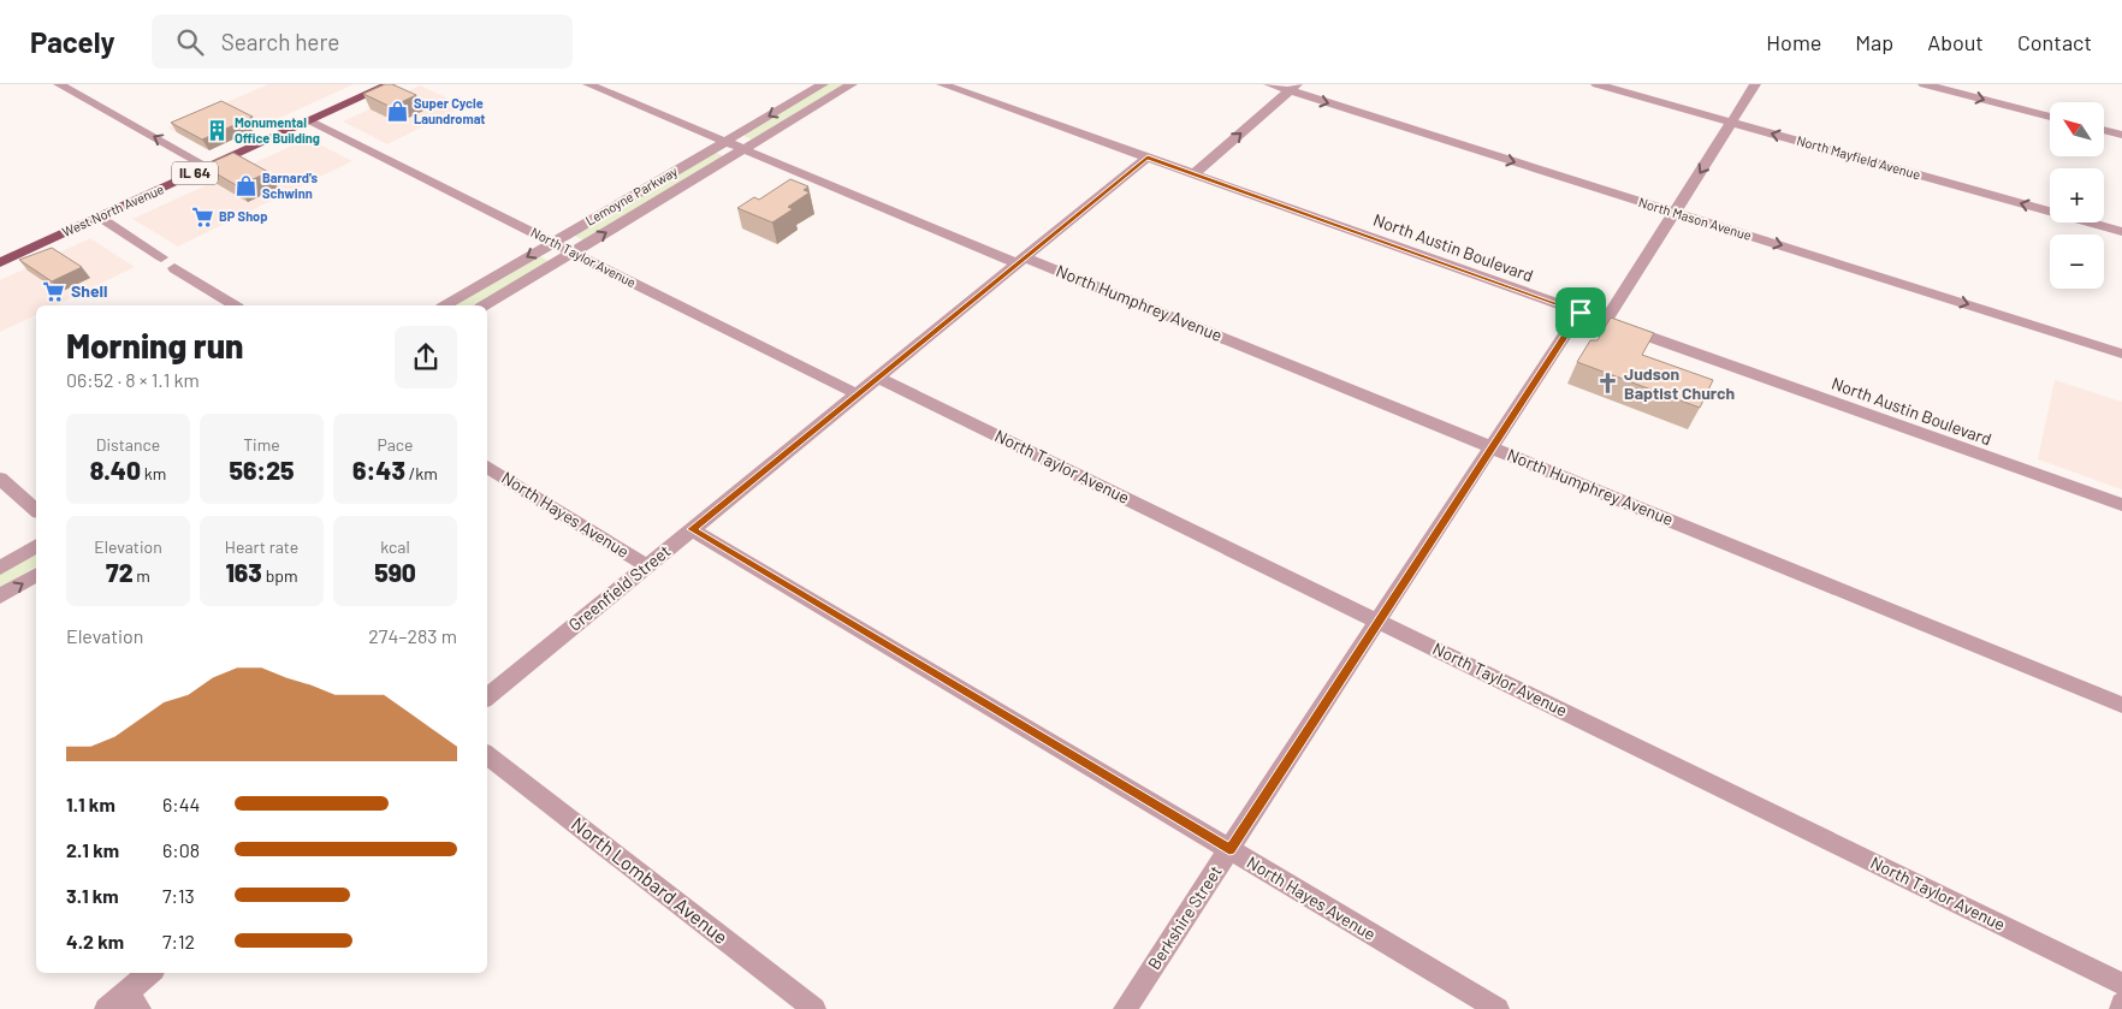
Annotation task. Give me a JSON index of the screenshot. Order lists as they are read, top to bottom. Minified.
{"streets":{"main road":["IL 64","West North Avenue"],"street":["North Mayfield Avenue","Lemoyne Parkway","North Mason Avenue","North Austin Boulevard","North Taylor Avenue","North Humphrey Avenue","North Hayes Avenue","Greenfield Street","North Lombard Avenue","Berkshire Street"]},"crossings":[["Lemoyne Parkway","North Taylor Avenue"],["Lemoyne Parkway","North Humphrey Avenue"],["West North Avenue","North Taylor Avenue"],["North Austin Boulevard","Greenfield Street"],["North Austin Boulevard","Berkshire Street"],["North Taylor Avenue","Greenfield Street"],["North Taylor Avenue","Berkshire Street"],["North Humphrey Avenue","Greenfield Street"],["North Humphrey Avenue","Berkshire Street"],["North Hayes Avenue","Greenfield Street"],["North Hayes Avenue","Berkshire Street"]],"one_way":["North Mason Avenue"],"places":{"shop":["Super Cycle Laundromat","Barnard's Schwinn"],"building":["Monumental Office Building"],"supermarket":["BP Shop","Shell"],"church":["Judson Baptist Church"]},"north":"top left","page":{"header":"Pacely","search":"Search here","nav":["Home","Map","About","Contact"],"map_buttons":["+","−"],"heading":["Morning run","06:52 · 8 × 1.1 km"],"stats":[["Distance","8.40 km"],["Time","56:25"],["Pace","6:43 /km"],["Elevation","72 m"],["Heart rate","163 bpm"],["kcal","590"]],"chart":["Elevation","274–283 m"],"list":[{"name":"1.1 km","note":"6:44"},{"name":"2.1 km","note":"6:08"},{"name":"3.1 km","note":"7:13"},{"name":"4.2 km","note":"7:12"}]}}
